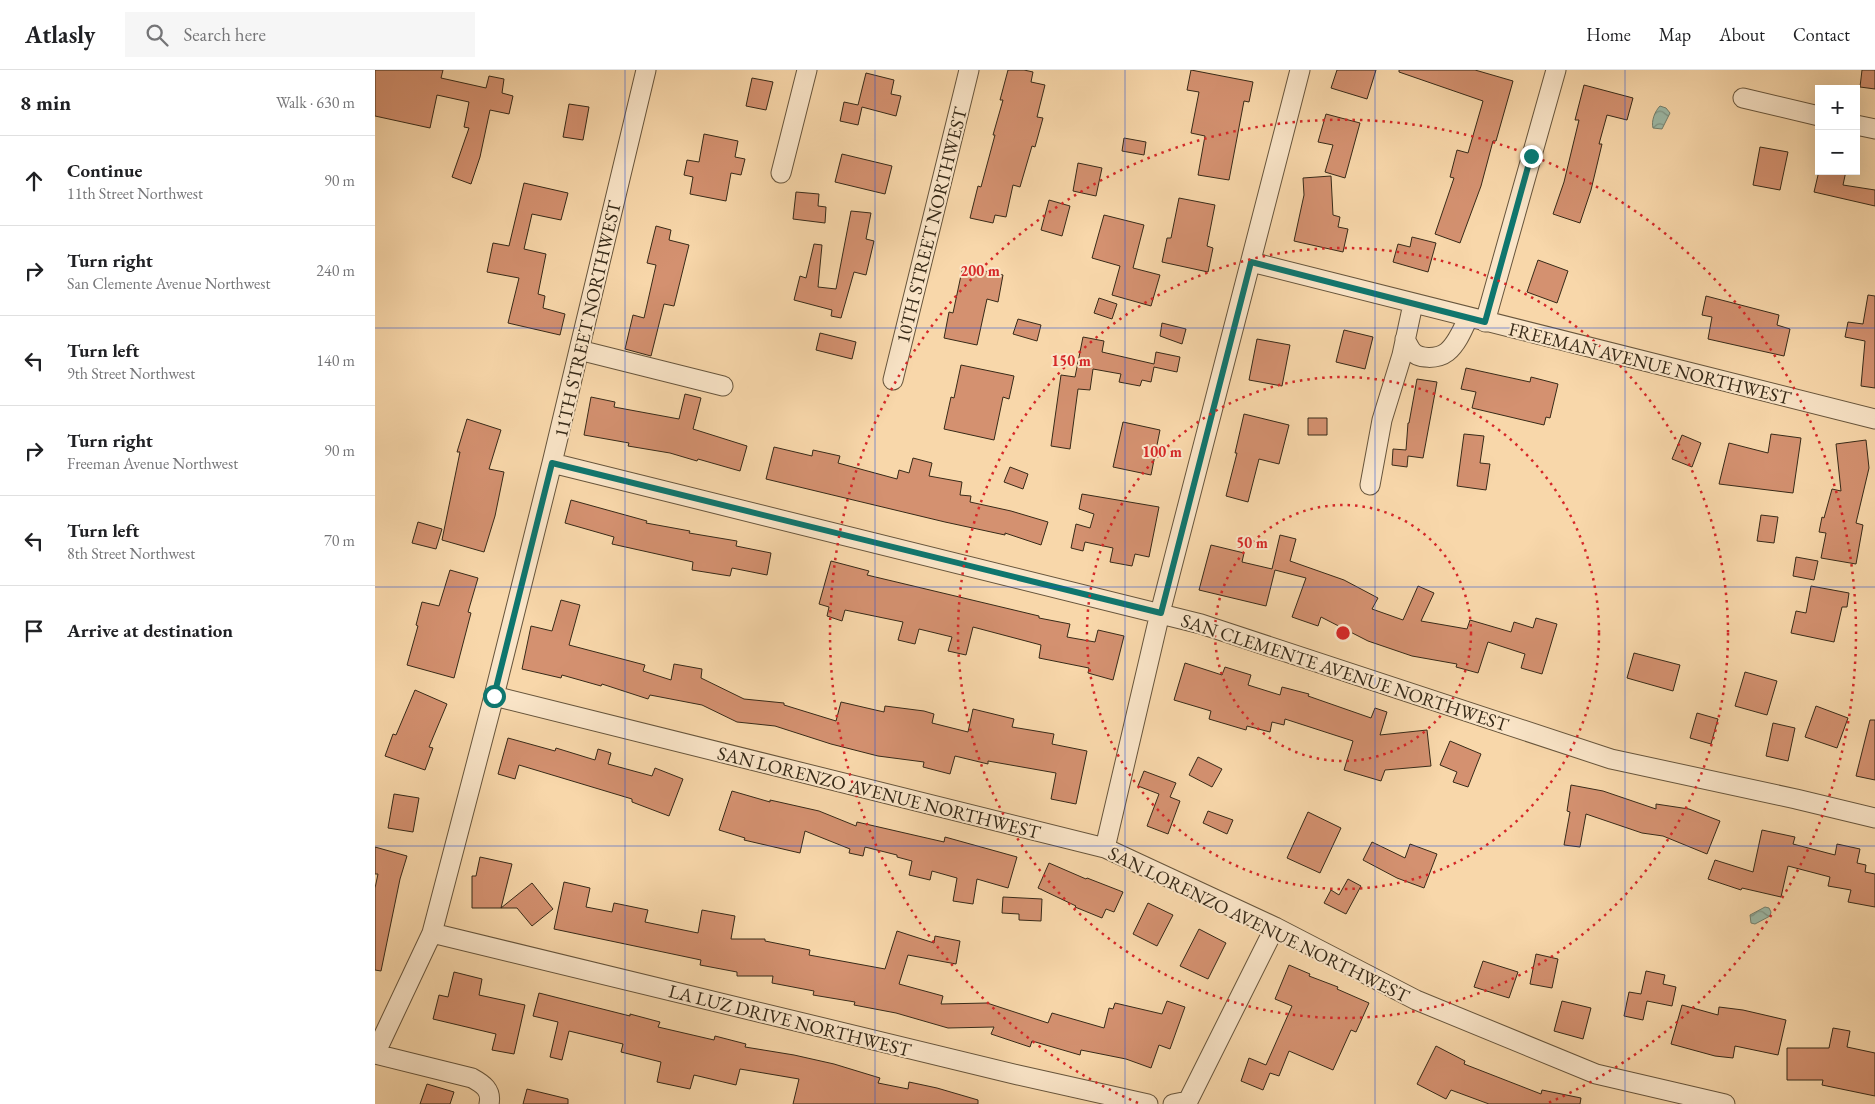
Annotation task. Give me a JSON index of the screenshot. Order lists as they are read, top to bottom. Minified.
{"streets":{"street":["10TH STREET NORTHWEST","11TH STREET NORTHWEST","FREEMAN AVENUE NORTHWEST","SAN CLEMENTE AVENUE NORTHWEST","SAN LORENZO AVENUE NORTHWEST","LA LUZ DRIVE NORTHWEST"]},"crossings":[["11TH STREET NORTHWEST","SAN CLEMENTE AVENUE NORTHWEST"],["11TH STREET NORTHWEST","SAN LORENZO AVENUE NORTHWEST"],["11TH STREET NORTHWEST","LA LUZ DRIVE NORTHWEST"]],"page":{"header":"Atlasly","search":"Search here","nav":["Home","Map","About","Contact"],"heading":["8 min","Walk · 630 m"],"map_buttons":["+","−"],"list":[["Continue","11th Street Northwest","90 m"],["Turn right","San Clemente Avenue Northwest","240 m"],["Turn left","9th Street Northwest","140 m"],["Turn right","Freeman Avenue Northwest","90 m"],["Turn left","8th Street Northwest","70 m"],"Arrive at destination"]},"rings":["200 m","150 m","100 m","50 m"]}
